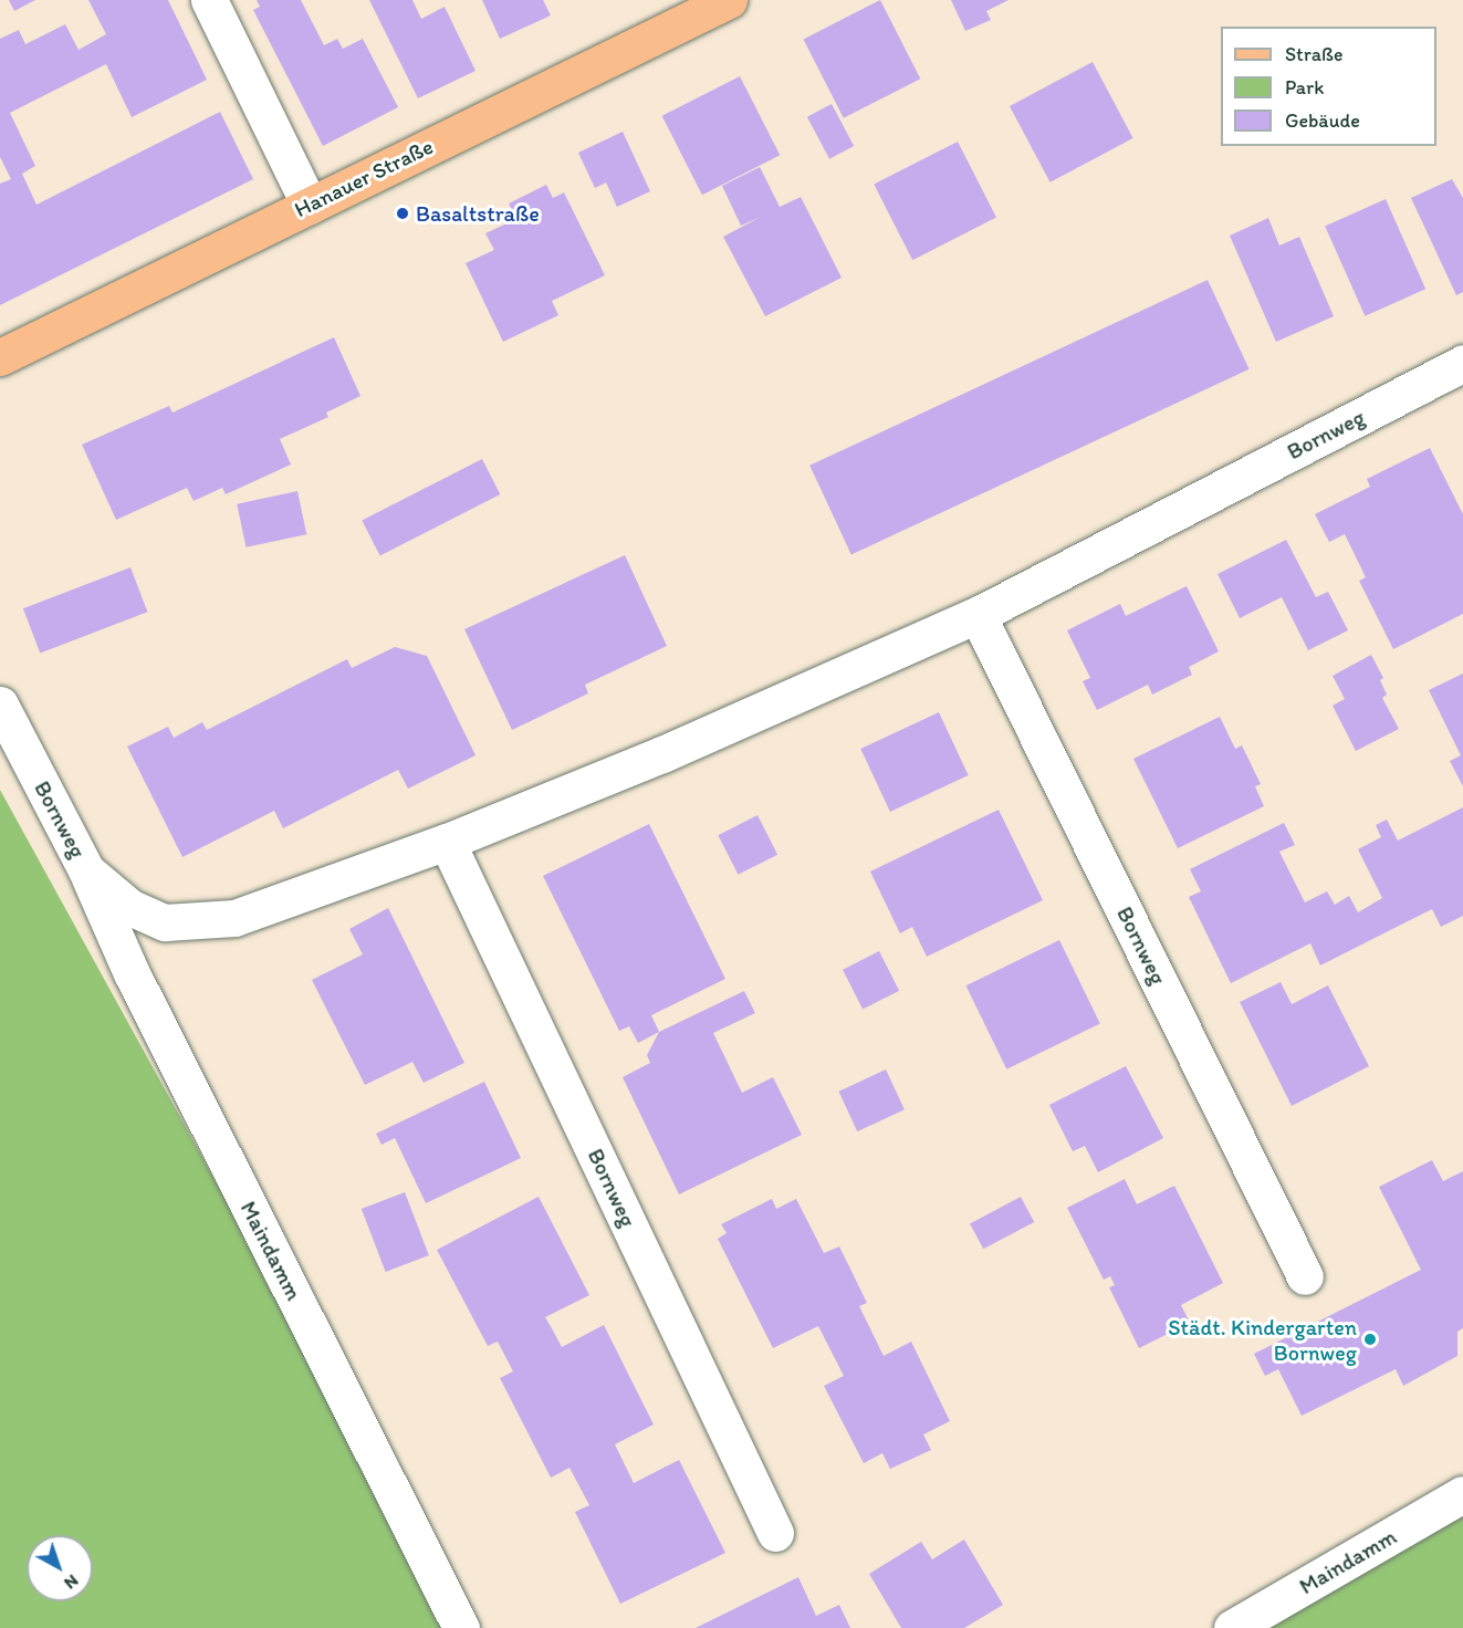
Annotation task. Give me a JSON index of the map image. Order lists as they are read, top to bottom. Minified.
{"streets":{"main road":["Hanauer Straße"],"street":["Bornweg","Maindamm"]},"crossings":[["Bornweg","Maindamm"]],"places":["Basaltstraße","Städt. Kindergarten Bornweg"],"legend":["Straße","Park","Gebäude"],"north":"bottom right"}
